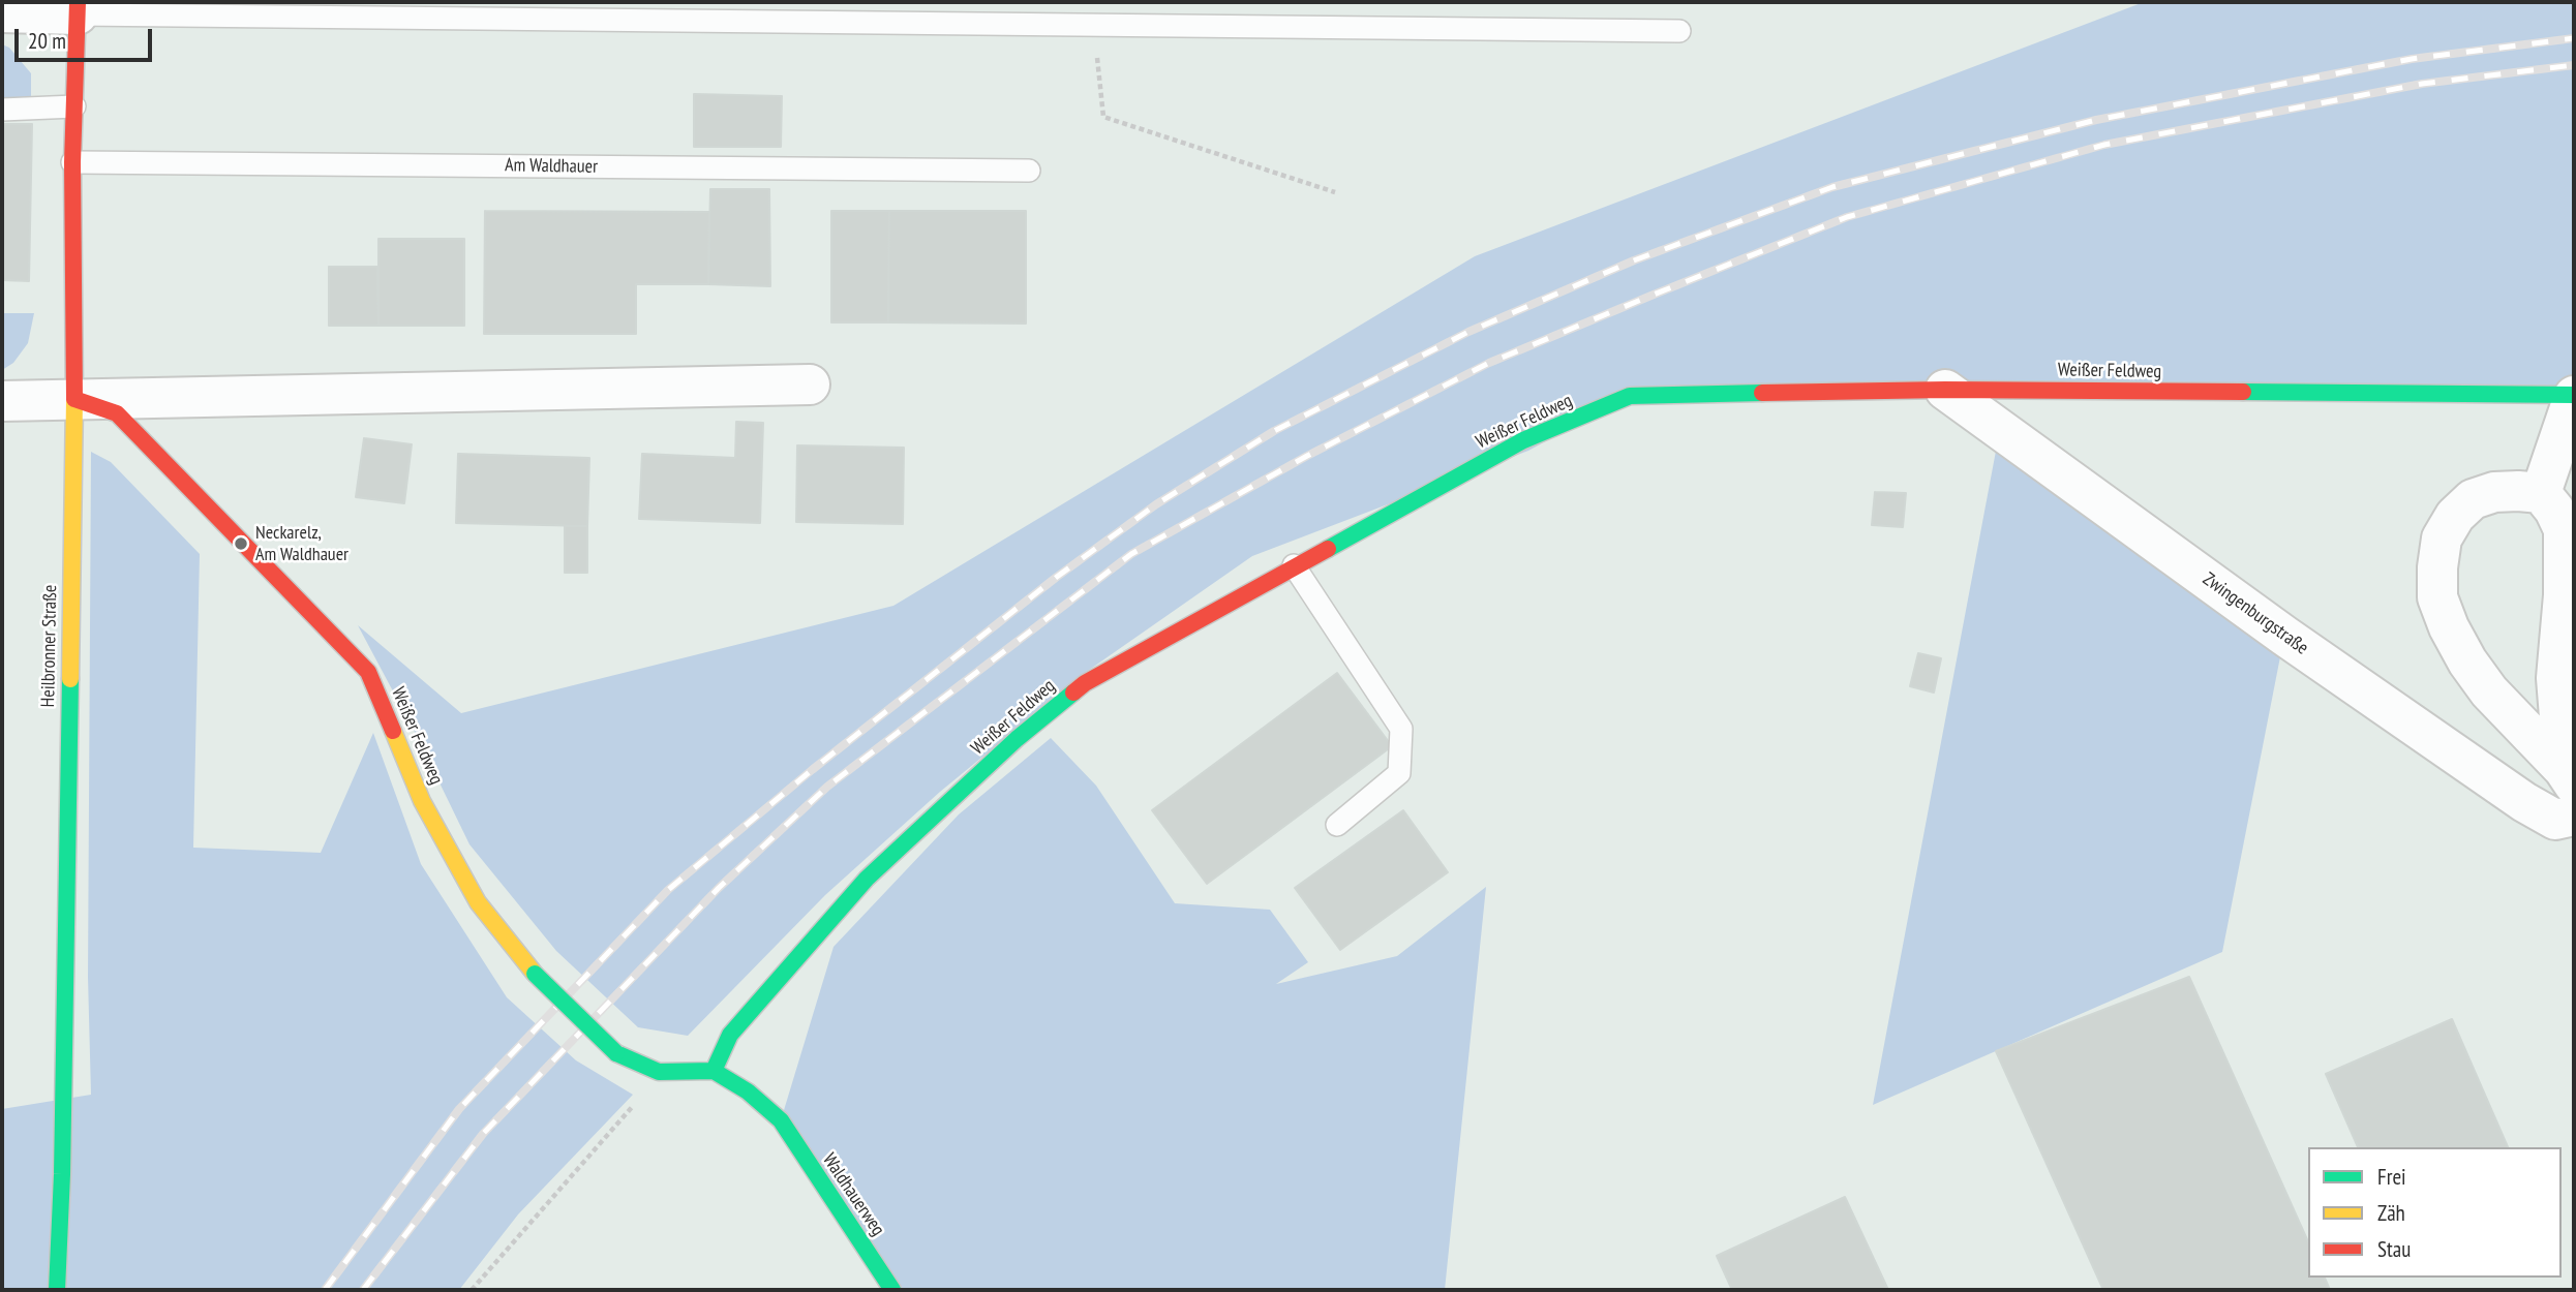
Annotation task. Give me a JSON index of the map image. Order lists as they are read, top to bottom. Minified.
{"streets":{"street":["Weißer Feldweg","Zwingenburgstraße","Heilbronner Straße","Waldhauerweg"],"lane":["Am Waldhauer"]},"crossings":[["Am Waldhauer","Heilbronner Straße"],["Weißer Feldweg","Zwingenburgstraße"],["Weißer Feldweg","Heilbronner Straße"],["Weißer Feldweg","Waldhauerweg"]],"places":["Neckarelz, Am Waldhauer"],"legend":["Frei","Zäh","Stau"],"scale_bar":"20 m"}
